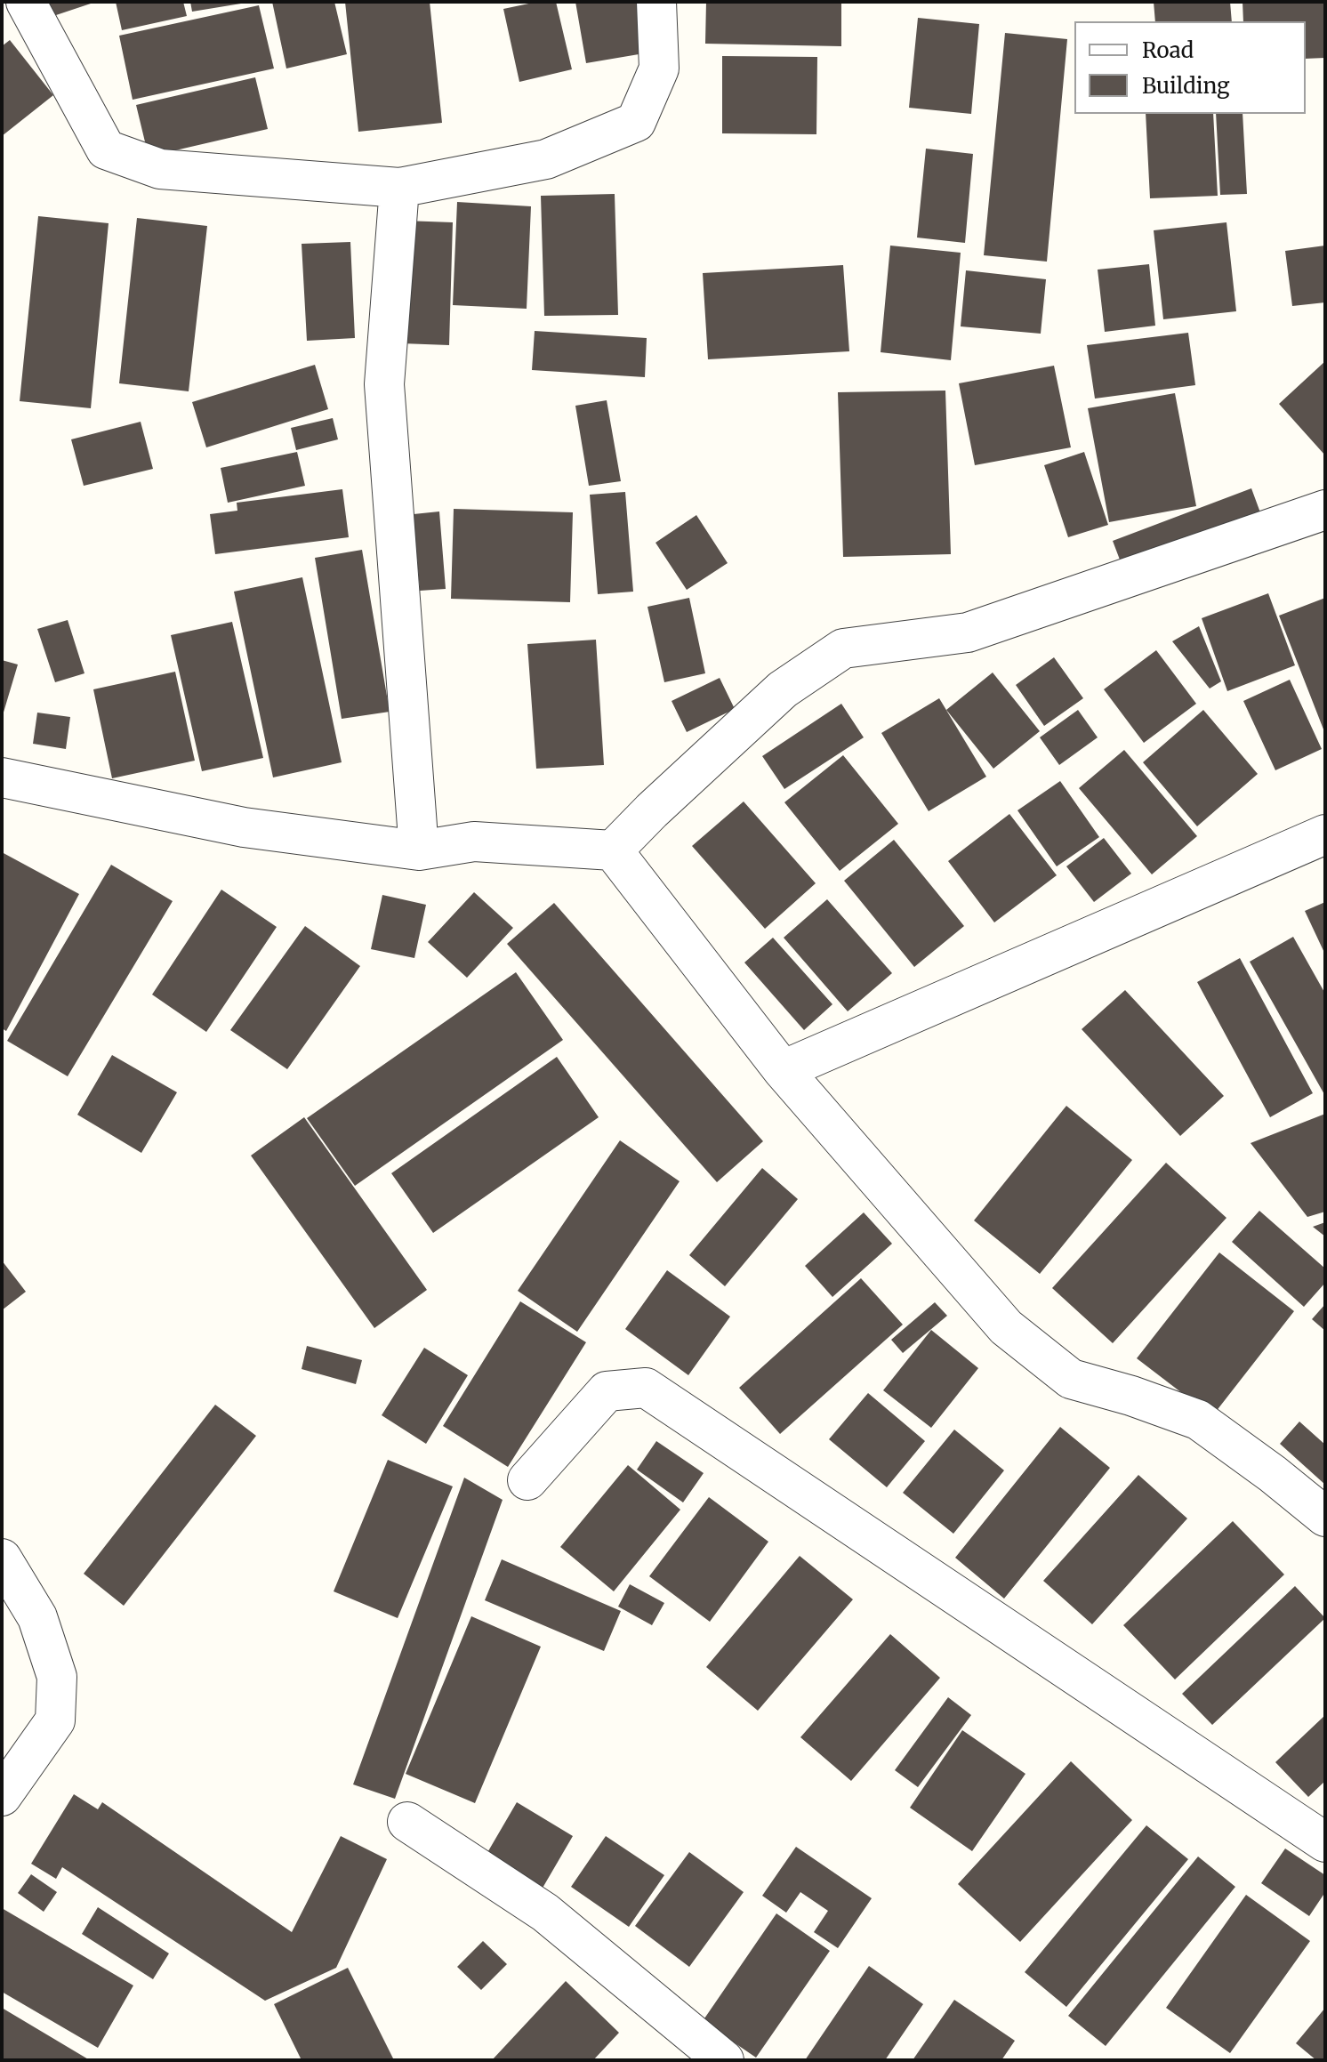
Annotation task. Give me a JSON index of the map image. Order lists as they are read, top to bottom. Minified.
{"legend":["Road","Building"]}
